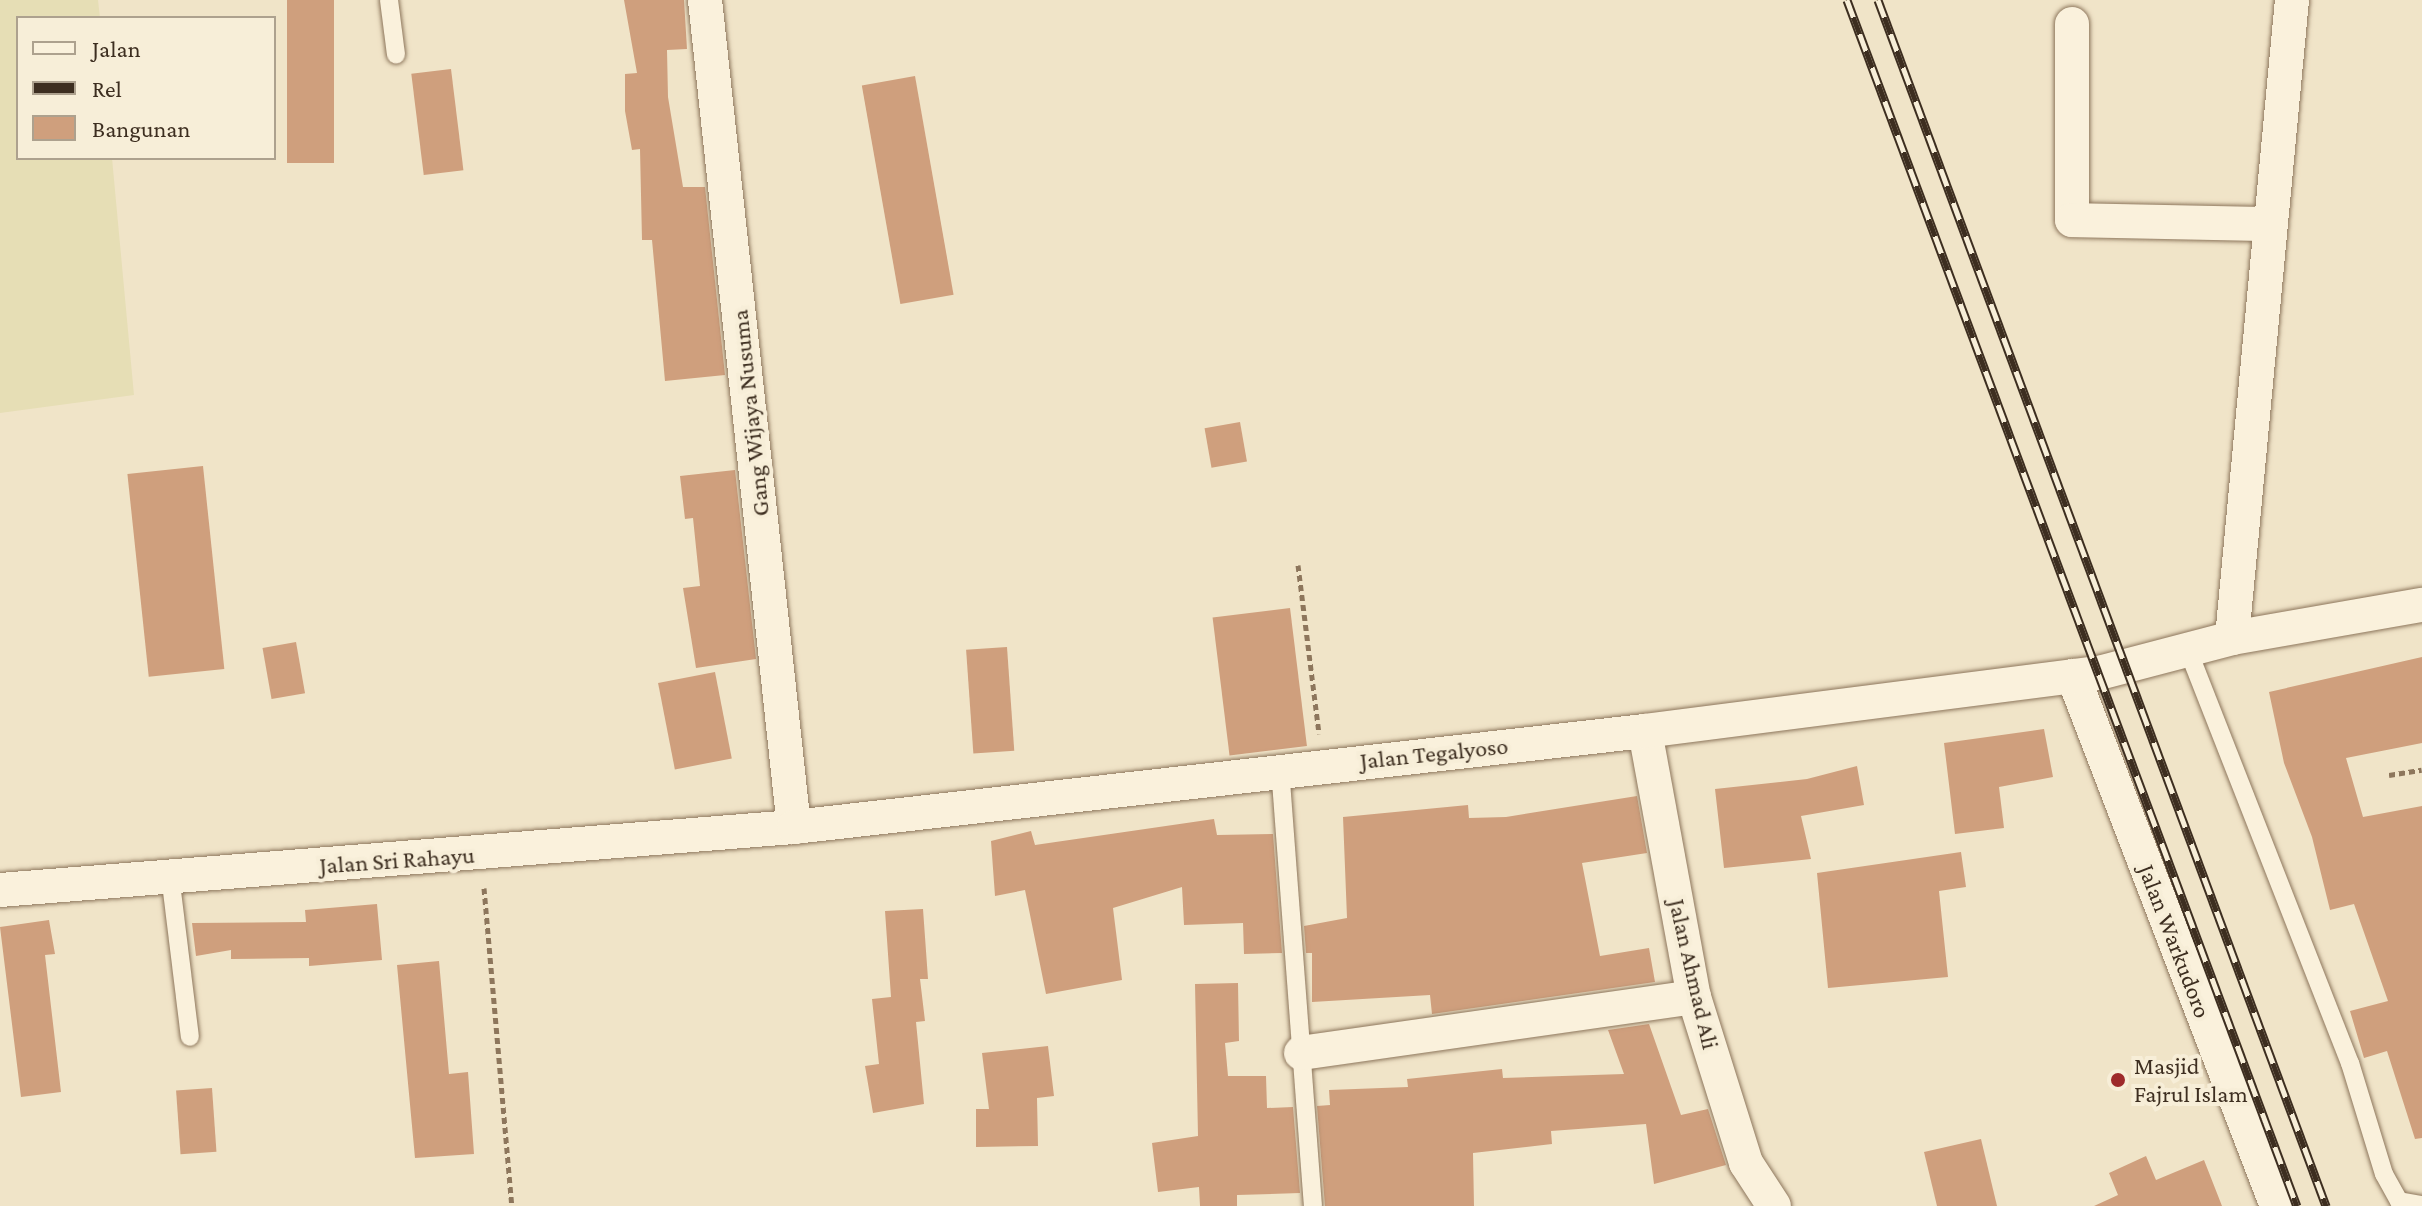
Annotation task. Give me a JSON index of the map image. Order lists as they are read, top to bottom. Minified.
{"streets":{"street":["Gang Wijaya Nusuma","Jalan Tegalyoso","Jalan Sri Rahayu","Jalan Warkudoro","Jalan Ahmad Ali"]},"crossings":[["Gang Wijaya Nusuma","Jalan Tegalyoso"],["Gang Wijaya Nusuma","Jalan Sri Rahayu"],["Jalan Tegalyoso","Jalan Sri Rahayu"],["Jalan Tegalyoso","Jalan Warkudoro"],["Jalan Tegalyoso","Jalan Ahmad Ali"]],"places":["Masjid Fajrul Islam"],"legend":["Jalan","Rel","Bangunan"]}
